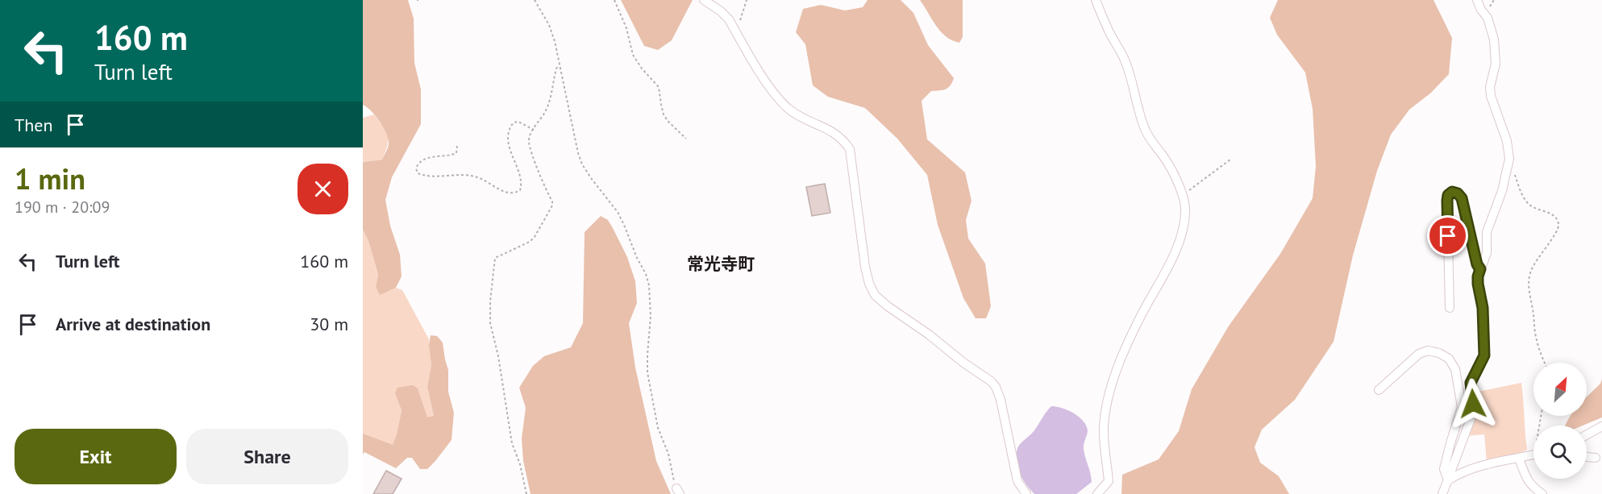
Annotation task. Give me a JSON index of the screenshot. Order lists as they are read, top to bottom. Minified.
{"districts":["常光寺町"],"north":"top right","page":{"turn":["160 m","Turn left"],"then":"Then","heading":["1 min","190 m · 20:09"],"list":[{"name":"Turn left","value":"160 m"},{"name":"Arrive at destination","value":"30 m"}],"buttons":["Exit","Share"]}}
